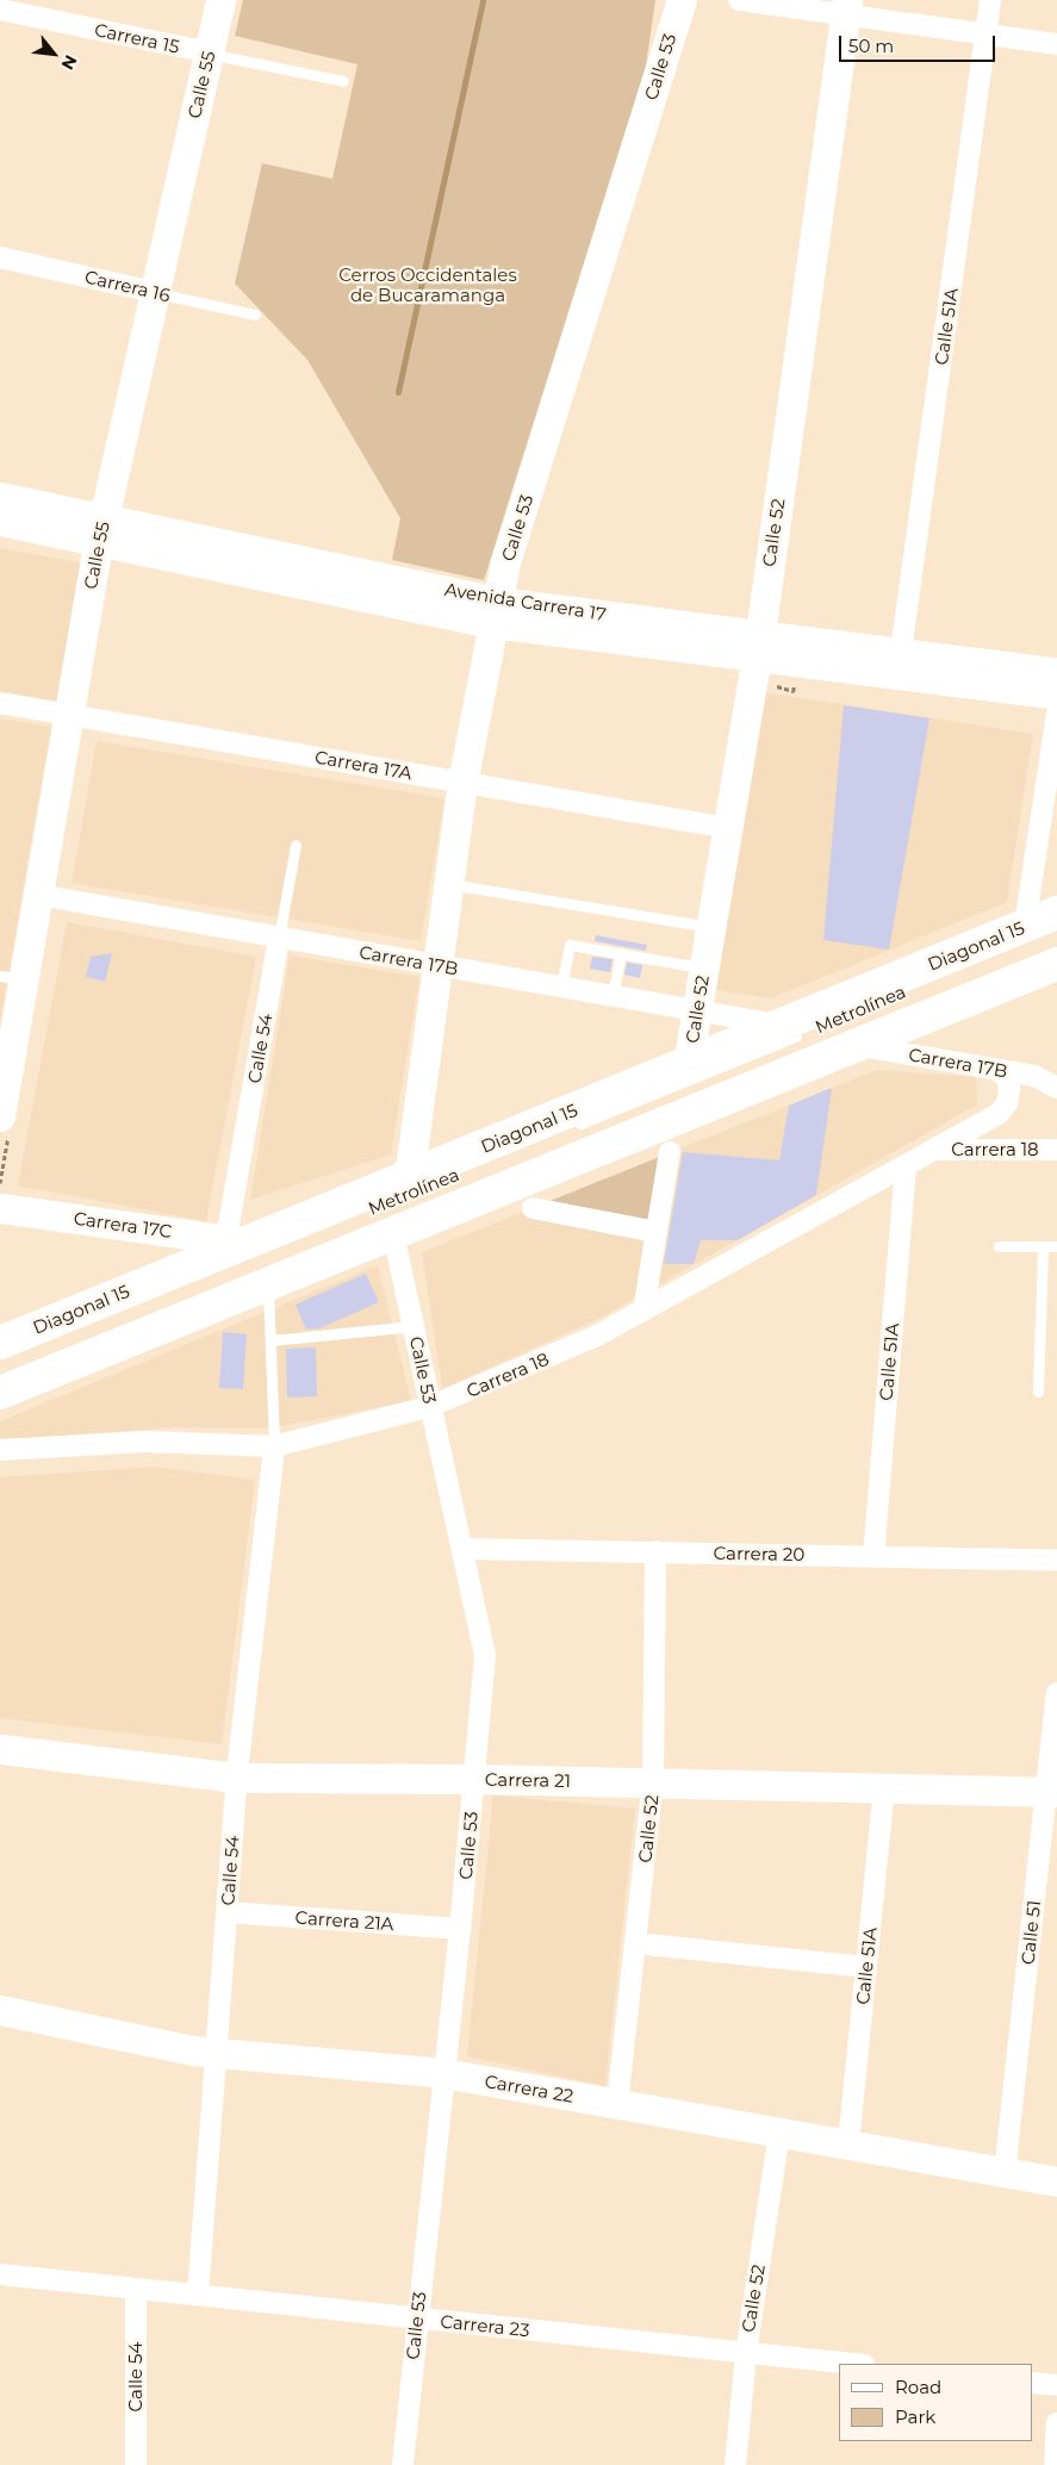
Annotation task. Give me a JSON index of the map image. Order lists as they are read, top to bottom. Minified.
{"streets":{"main road":["Diagonal 15"],"street":["Carrera 15","Calle 53","Calle 55","Carrera 16","Calle 51A","Calle 52","Avenida Carrera 17","Carrera 17A","Carrera 17B","Calle 54","Carrera 18","Carrera 17C","Carrera 20","Carrera 21","Carrera 21A","Calle 51","Carrera 22","Carrera 23"],"lane":["Metrolínea"]},"crossings":[["Carrera 15","Calle 55"],["Calle 53","Avenida Carrera 17"],["Calle 53","Carrera 17A"],["Calle 53","Diagonal 15"],["Calle 53","Carrera 17B"],["Calle 53","Carrera 18"],["Calle 53","Carrera 20"],["Calle 53","Carrera 21"],["Calle 53","Carrera 21A"],["Calle 53","Carrera 22"],["Calle 53","Carrera 23"],["Calle 55","Carrera 16"],["Calle 55","Avenida Carrera 17"],["Calle 55","Carrera 17A"],["Calle 55","Carrera 17B"],["Calle 51A","Avenida Carrera 17"],["Calle 51A","Carrera 18"],["Calle 51A","Carrera 20"],["Calle 51A","Carrera 21"],["Calle 51A","Carrera 22"],["Calle 52","Avenida Carrera 17"],["Calle 52","Carrera 17A"],["Calle 52","Diagonal 15"],["Calle 52","Carrera 17B"],["Calle 52","Carrera 20"],["Calle 52","Carrera 21"],["Calle 52","Carrera 22"],["Calle 52","Carrera 23"],["Diagonal 15","Carrera 17B"],["Diagonal 15","Metrolínea"],["Diagonal 15","Calle 54"],["Diagonal 15","Carrera 17C"],["Carrera 17B","Metrolínea"],["Carrera 17B","Calle 54"],["Carrera 17B","Carrera 18"],["Calle 54","Carrera 18"],["Calle 54","Carrera 17C"],["Calle 54","Carrera 21"],["Calle 54","Carrera 21A"],["Calle 54","Carrera 22"],["Calle 54","Carrera 23"],["Carrera 21","Calle 51"],["Calle 51","Carrera 22"]],"parks":["Cerros Occidentales de Bucaramanga"],"legend":["Road","Park"],"scale_bar":"50 m","north":"bottom right"}
